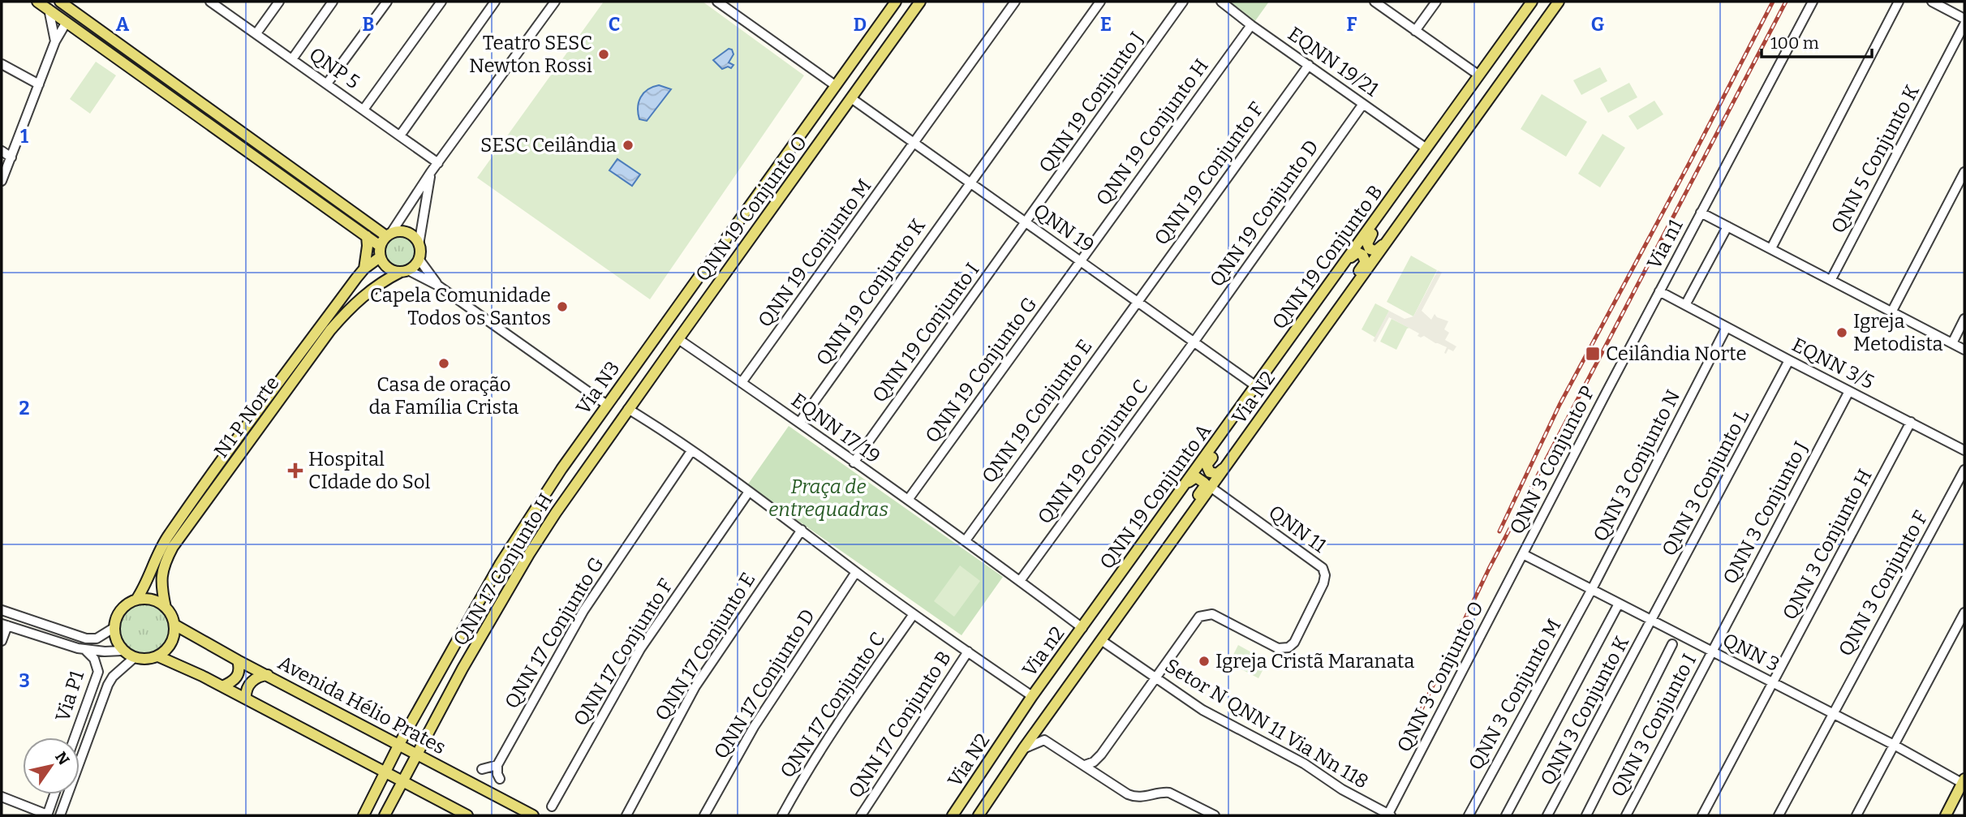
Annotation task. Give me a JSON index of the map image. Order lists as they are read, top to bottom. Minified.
{"streets":{"main road":["QNN 19 Conjunto O","QNN 19 Conjunto B","Via N3","Via N2","N1 P Norte","QNN 19 Conjunto A","QNN 17 Conjunto H","Via n2","Avenida Hélio Prates"],"street":["EQNN 19/21","QNP 5","QNN 19 Conjunto J","QNN 19 Conjunto H","QNN 5 Conjunto K","QNN 19 Conjunto F","QNN 19 Conjunto D","QNN 19","Via n1","QNN 19 Conjunto M","QNN 19 Conjunto K","QNN 19 Conjunto I","EQNN 3/5","QNN 19 Conjunto G","QNN 19 Conjunto E","EQNN 17/19","QNN 19 Conjunto C","QNN 3 Conjunto P","QNN 3 Conjunto N","QNN 3 Conjunto L","QNN 3 Conjunto J","QNN 11","QNN 3 Conjunto H","QNN 3 Conjunto F","QNN 17 Conjunto G","QNN 17 Conjunto E","QNN 17 Conjunto F","QNN 3","QNN 3 Conjunto O","QNN 17 Conjunto D","QNN 3 Conjunto M","Via P1","QNN 17 Conjunto C","QNN 3 Conjunto K","Setor N QNN 11 Via Nn 118","QNN 17 Conjunto B","QNN 3 Conjunto I"]},"crossings":[["EQNN 19/21","QNN 19 Conjunto H"],["EQNN 19/21","QNN 19 Conjunto F"],["EQNN 19/21","QNN 19 Conjunto D"],["EQNN 19/21","QNN 19 Conjunto B"],["QNN 19 Conjunto J","QNN 19"],["QNN 19 Conjunto J","QNN 19 Conjunto I"],["QNN 19 Conjunto H","QNN 19"],["QNN 19 Conjunto H","QNN 19 Conjunto G"],["QNN 19 Conjunto F","QNN 19"],["QNN 19 Conjunto F","QNN 19 Conjunto E"],["QNN 19 Conjunto O","QNN 19"],["QNN 19 Conjunto O","Via N3"],["QNN 19 Conjunto O","EQNN 17/19"],["QNN 19 Conjunto D","QNN 19"],["QNN 19 Conjunto D","QNN 19 Conjunto C"],["QNN 19","QNN 19 Conjunto M"],["QNN 19","QNN 19 Conjunto B"],["QNN 19","QNN 19 Conjunto K"],["QNN 19","QNN 19 Conjunto I"],["QNN 19","QNN 19 Conjunto G"],["QNN 19","QNN 19 Conjunto E"],["QNN 19","QNN 19 Conjunto C"],["QNN 19","QNN 19 Conjunto A"],["Via n1","EQNN 3/5"],["Via n1","QNN 3 Conjunto P"],["QNN 19 Conjunto M","EQNN 17/19"],["QNN 19 Conjunto B","QNN 19 Conjunto A"],["QNN 19 Conjunto K","EQNN 17/19"],["QNN 19 Conjunto I","EQNN 17/19"],["EQNN 3/5","QNN 3 Conjunto P"],["EQNN 3/5","QNN 3 Conjunto N"],["EQNN 3/5","QNN 3 Conjunto L"],["EQNN 3/5","QNN 3 Conjunto J"],["EQNN 3/5","QNN 3 Conjunto H"],["QNN 19 Conjunto G","EQNN 17/19"],["Via N3","EQNN 17/19"],["Via N3","QNN 17 Conjunto H"],["Via N3","Avenida Hélio Prates"],["Via N2","QNN 11"],["Via N2","Via n2"],["Via N2","Setor N QNN 11 Via Nn 118"],["QNN 19 Conjunto E","EQNN 17/19"],["N1 P Norte","Via P1"],["N1 P Norte","Avenida Hélio Prates"],["EQNN 17/19","QNN 19 Conjunto C"],["EQNN 17/19","QNN 19 Conjunto A"],["EQNN 17/19","Via n2"],["QNN 3 Conjunto P","QNN 3"],["QNN 3 Conjunto P","QNN 3 Conjunto O"],["QNN 3 Conjunto N","QNN 3"],["QNN 3 Conjunto N","QNN 3 Conjunto M"],["QNN 3 Conjunto L","QNN 3"],["QNN 3 Conjunto L","QNN 3 Conjunto K"],["QNN 19 Conjunto A","Via n2"],["QNN 3 Conjunto J","QNN 3"],["QNN 3 Conjunto J","QNN 3 Conjunto I"],["QNN 11","Setor N QNN 11 Via Nn 118"],["QNN 3 Conjunto H","QNN 3"],["QNN 17 Conjunto H","Avenida Hélio Prates"],["QNN 3 Conjunto F","QNN 3"],["QNN 3","QNN 3 Conjunto O"],["QNN 3","QNN 3 Conjunto M"],["QNN 3","QNN 3 Conjunto K"],["QNN 3","QNN 3 Conjunto I"],["QNN 3 Conjunto O","Setor N QNN 11 Via Nn 118"],["Via P1","Avenida Hélio Prates"]],"parks":["Praça de entrequadras"],"places":{"other":["Teatro SESC Newton Rossi","SESC Ceilândia","Capela Comunidade Todos os Santos","Igreja Metodista","Casa de oração da Família Crista","Igreja Cristã Maranata"],"transit":["Ceilândia Norte"],"health":["Hospital CIdade do Sol"]},"scale_bar":"100 m","north":"top right","grid":{"columns":["A","B","C","D","E","F","G"],"rows":["1","2","3"]}}
